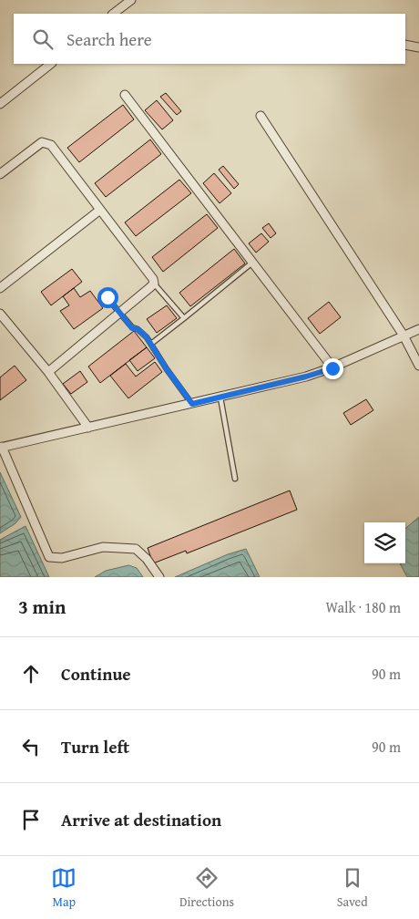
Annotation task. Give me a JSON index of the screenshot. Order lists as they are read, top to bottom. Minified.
{"page":{"search":"Search here","heading":["3 min","Walk · 180 m"],"list":[["Continue","90 m"],["Turn left","90 m"],"Arrive at destination"],"nav":["Map","Directions","Saved"]}}
